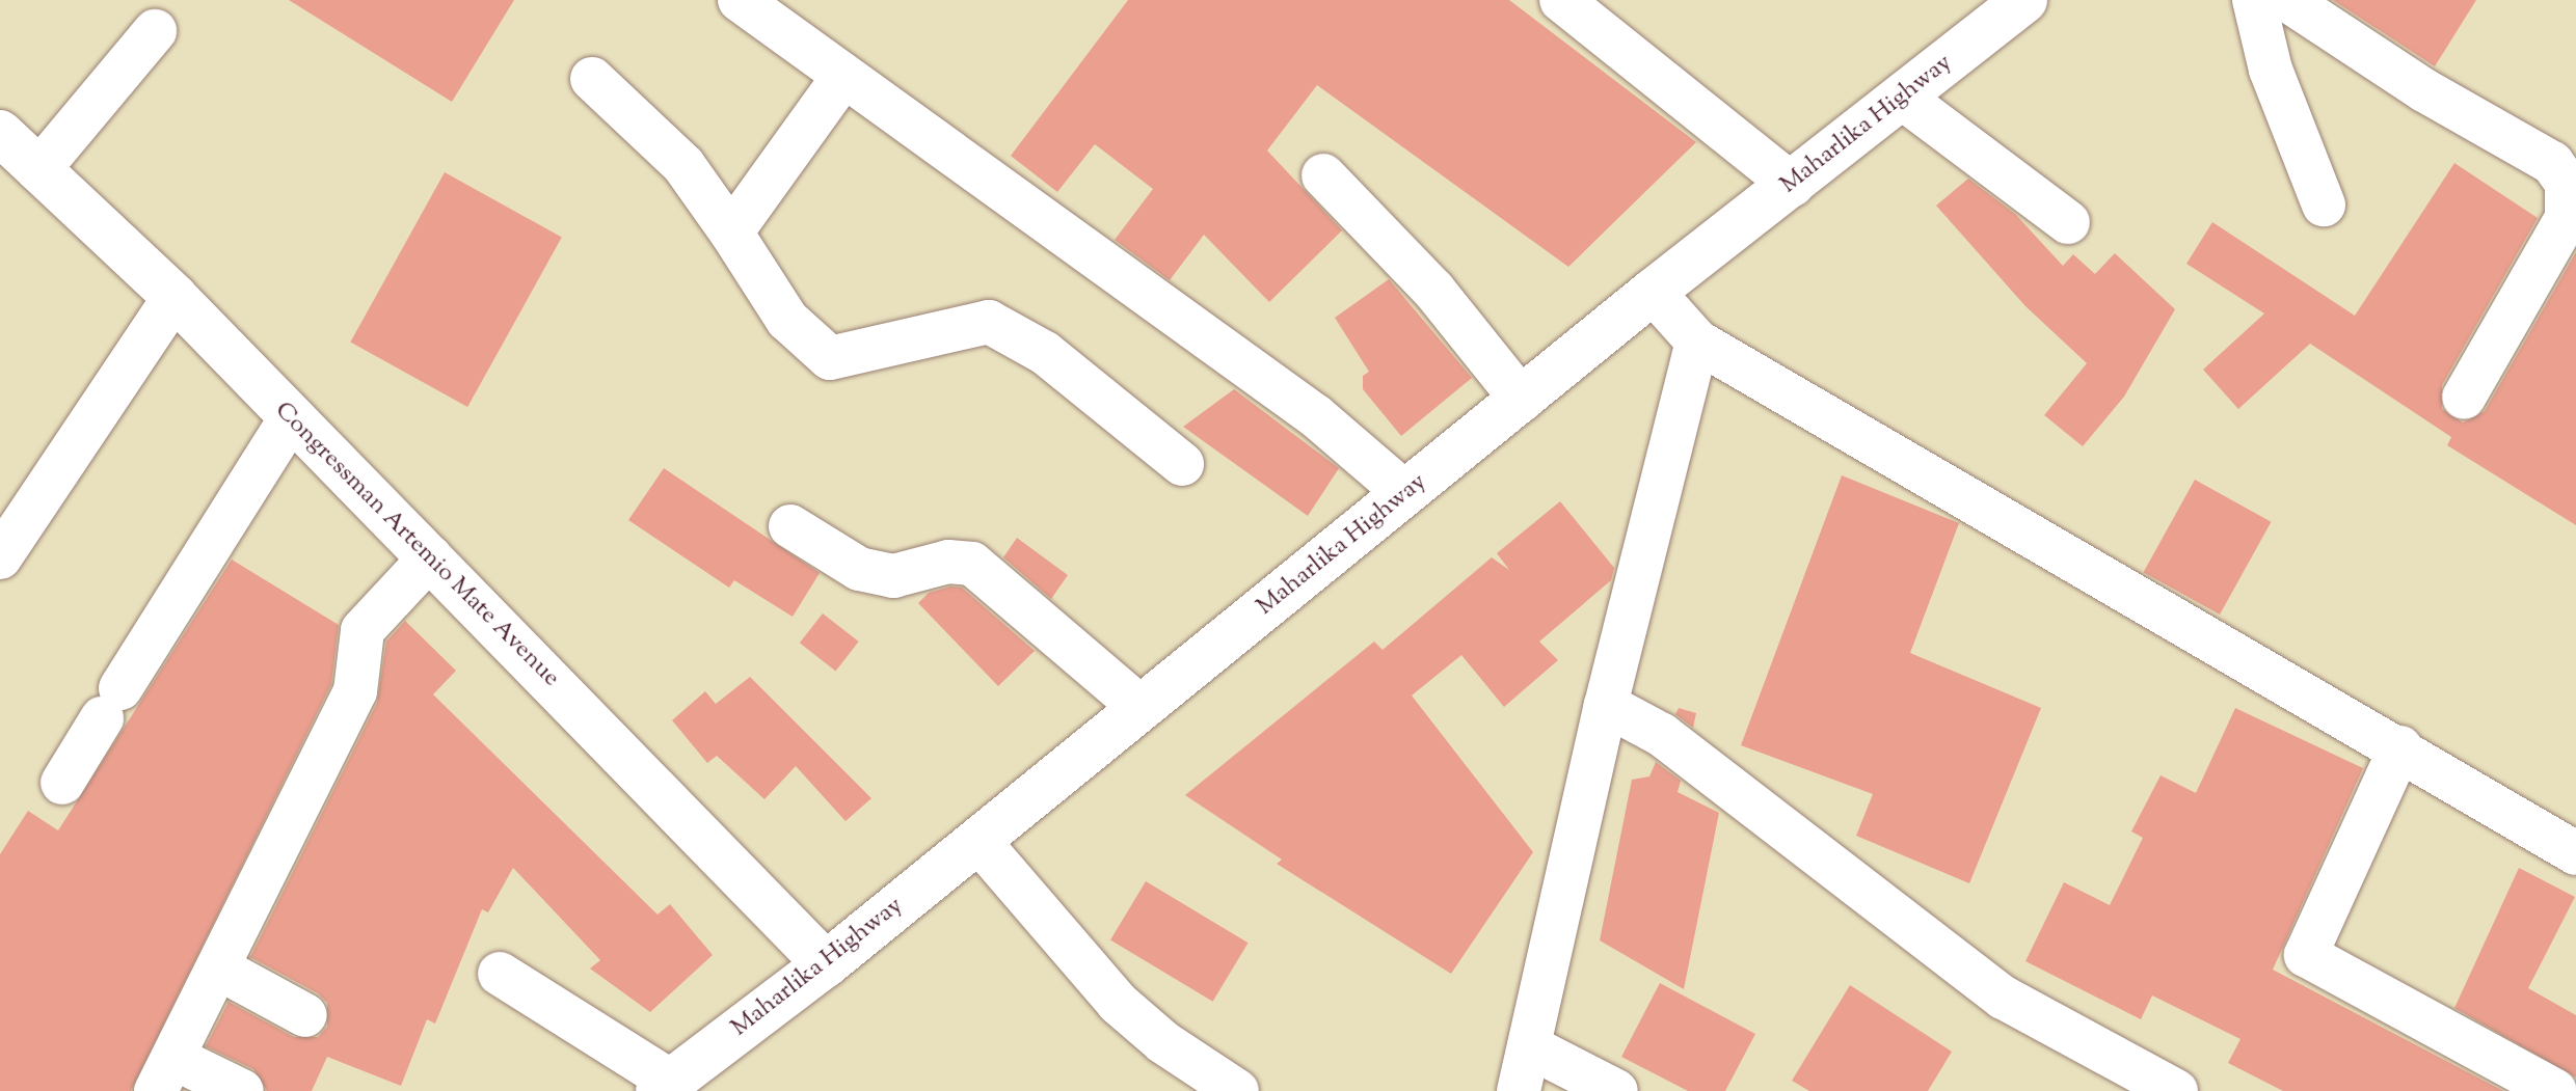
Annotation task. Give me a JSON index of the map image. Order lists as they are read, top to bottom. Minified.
{"streets":{"main road":["Maharlika Highway","Congressman Artemio Mate Avenue"]},"crossings":[["Maharlika Highway","Congressman Artemio Mate Avenue"]]}
